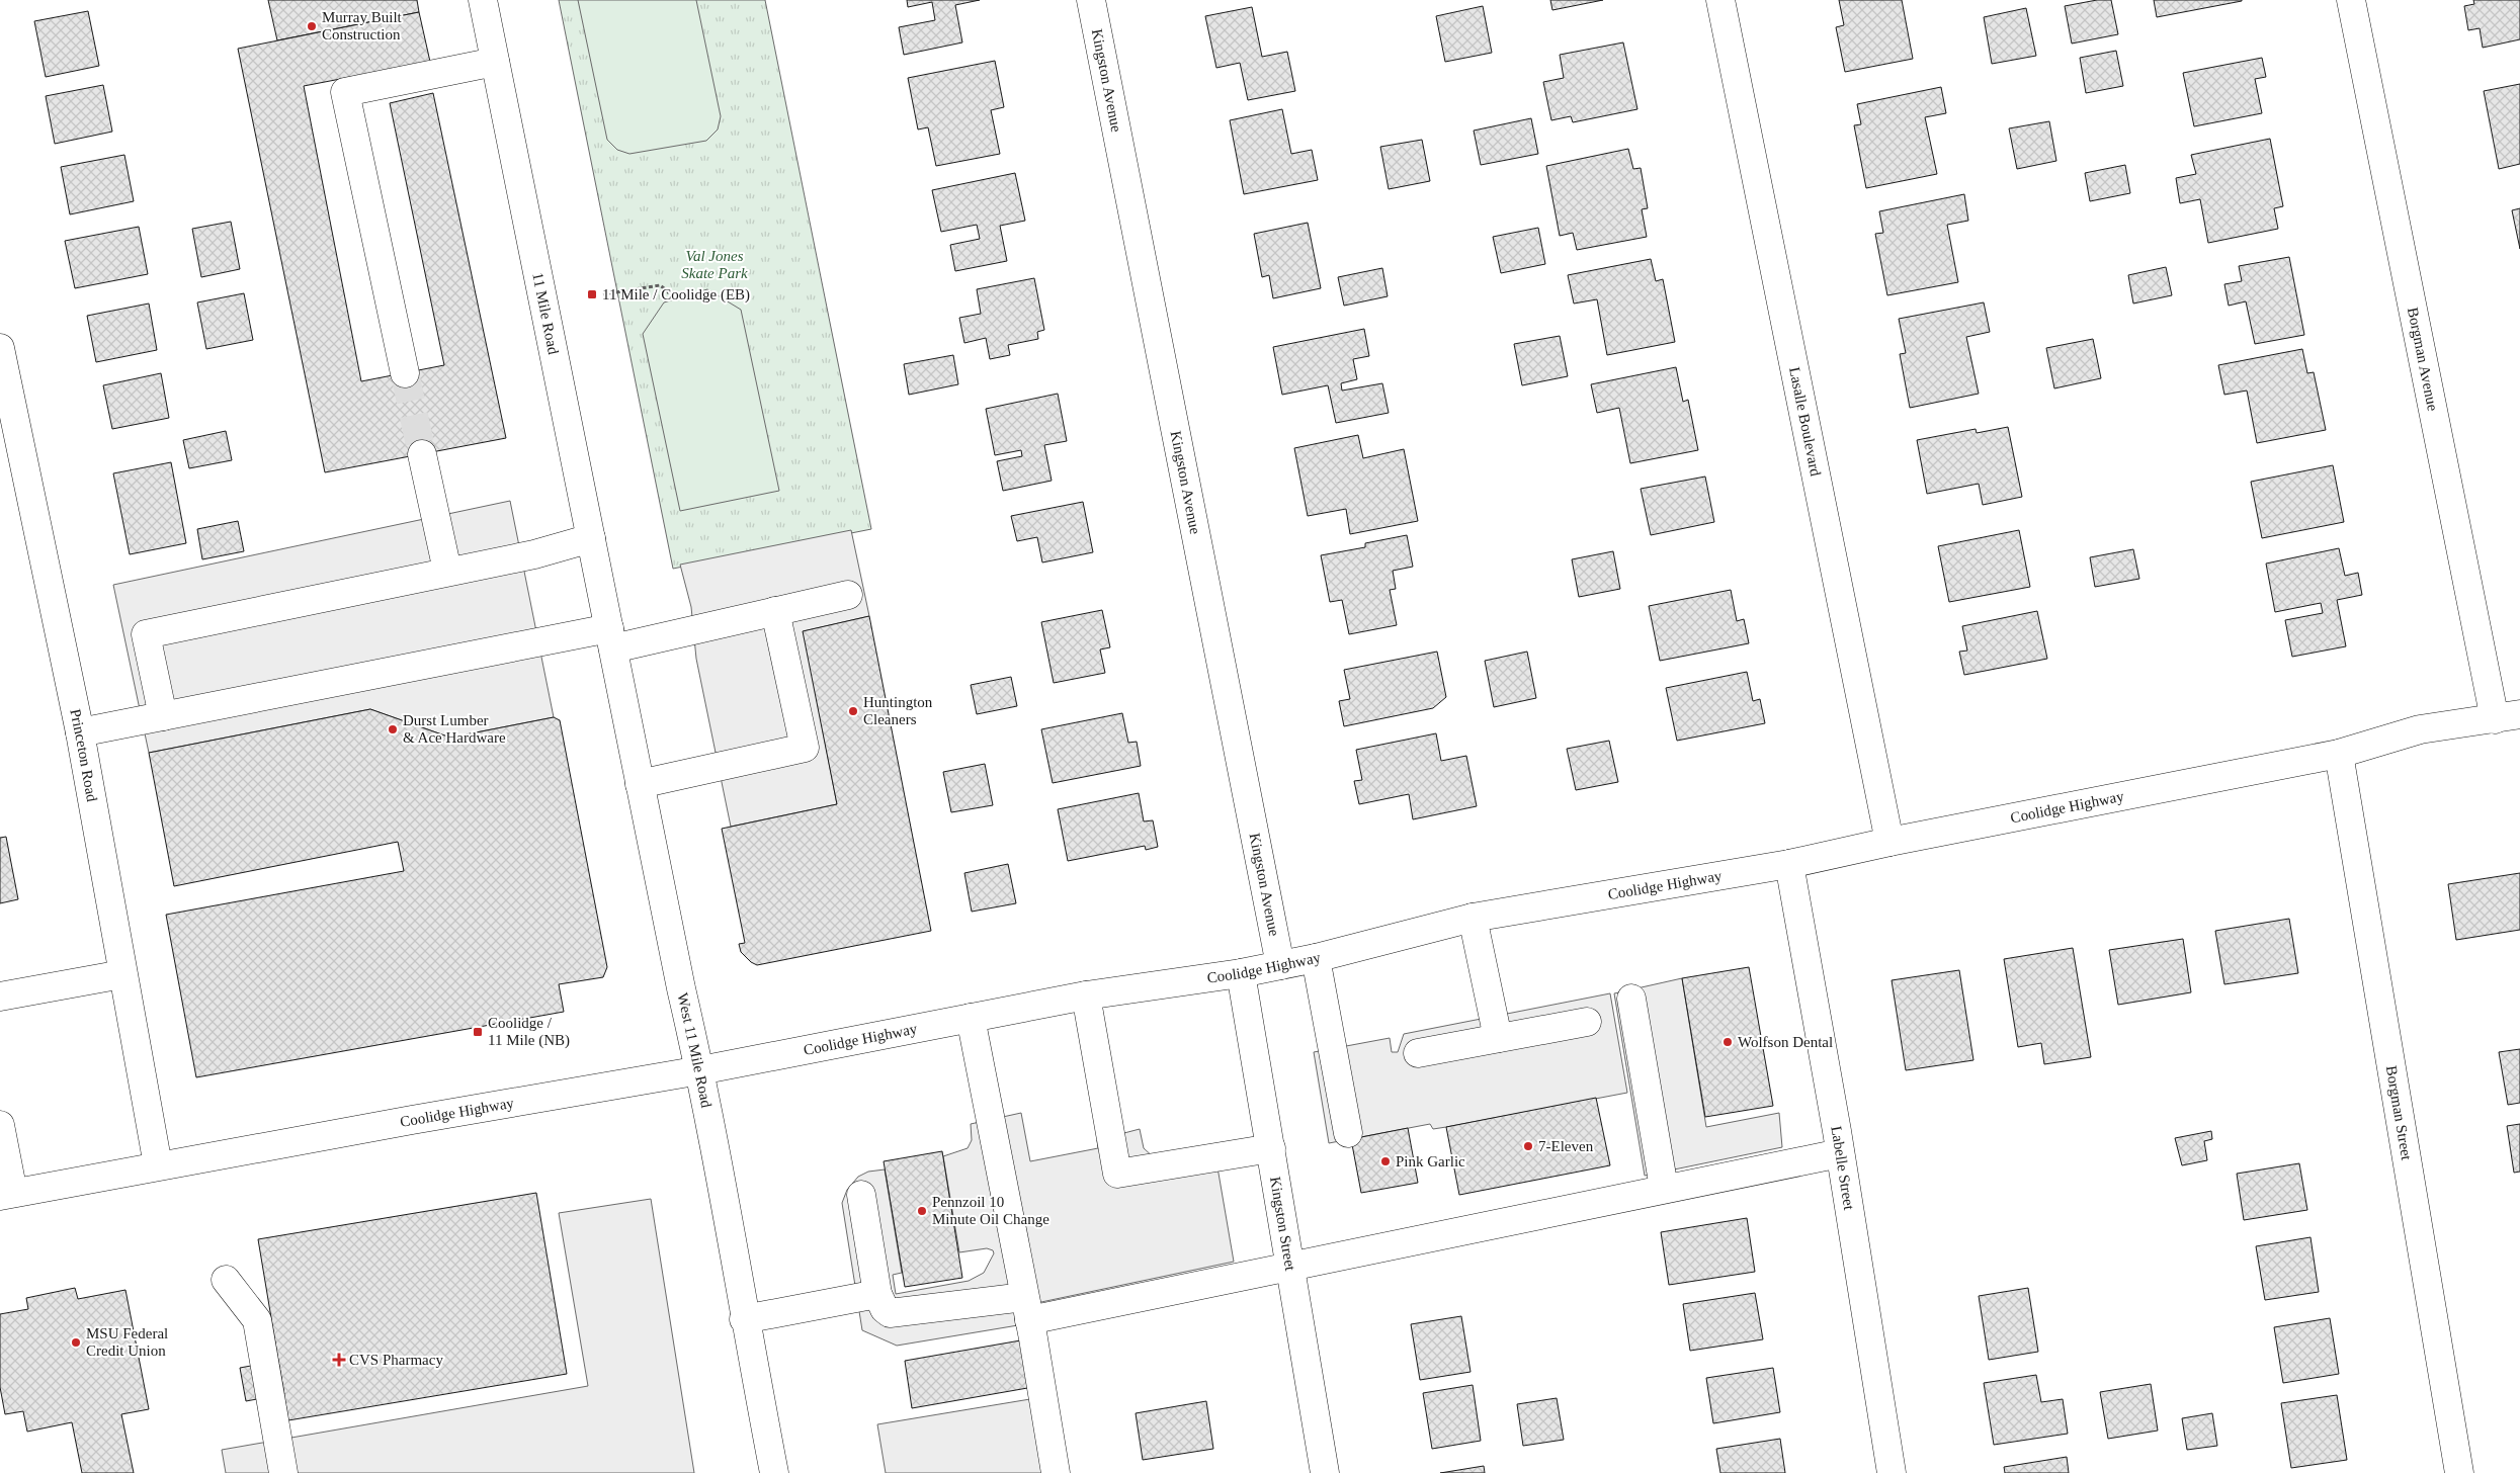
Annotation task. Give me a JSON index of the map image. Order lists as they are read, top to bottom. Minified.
{"streets":{"street":["Kingston Avenue","11 Mile Road","Borgman Avenue","Lasalle Boulevard","Princeton Road","Coolidge Highway","West 11 Mile Road","Borgman Street","Labelle Street","Kingston Street"]},"crossings":[["Kingston Avenue","Coolidge Highway"],["11 Mile Road","West 11 Mile Road"],["Borgman Avenue","Coolidge Highway"],["Lasalle Boulevard","Coolidge Highway"],["Princeton Road","Coolidge Highway"],["Coolidge Highway","West 11 Mile Road"],["Coolidge Highway","Borgman Street"],["Coolidge Highway","Labelle Street"],["Coolidge Highway","Kingston Street"]],"parks":["Val Jones Skate Park"],"places":{"other":["Murray Built Construction","Huntington Cleaners","Durst Lumber & Ace Hardware","Wolfson Dental","7-Eleven","Pink Garlic","Pennzoil 10 Minute Oil Change","MSU Federal Credit Union"],"transit":["11 Mile / Coolidge (EB)","Coolidge / 11 Mile (NB)"],"health":["CVS Pharmacy"]}}
